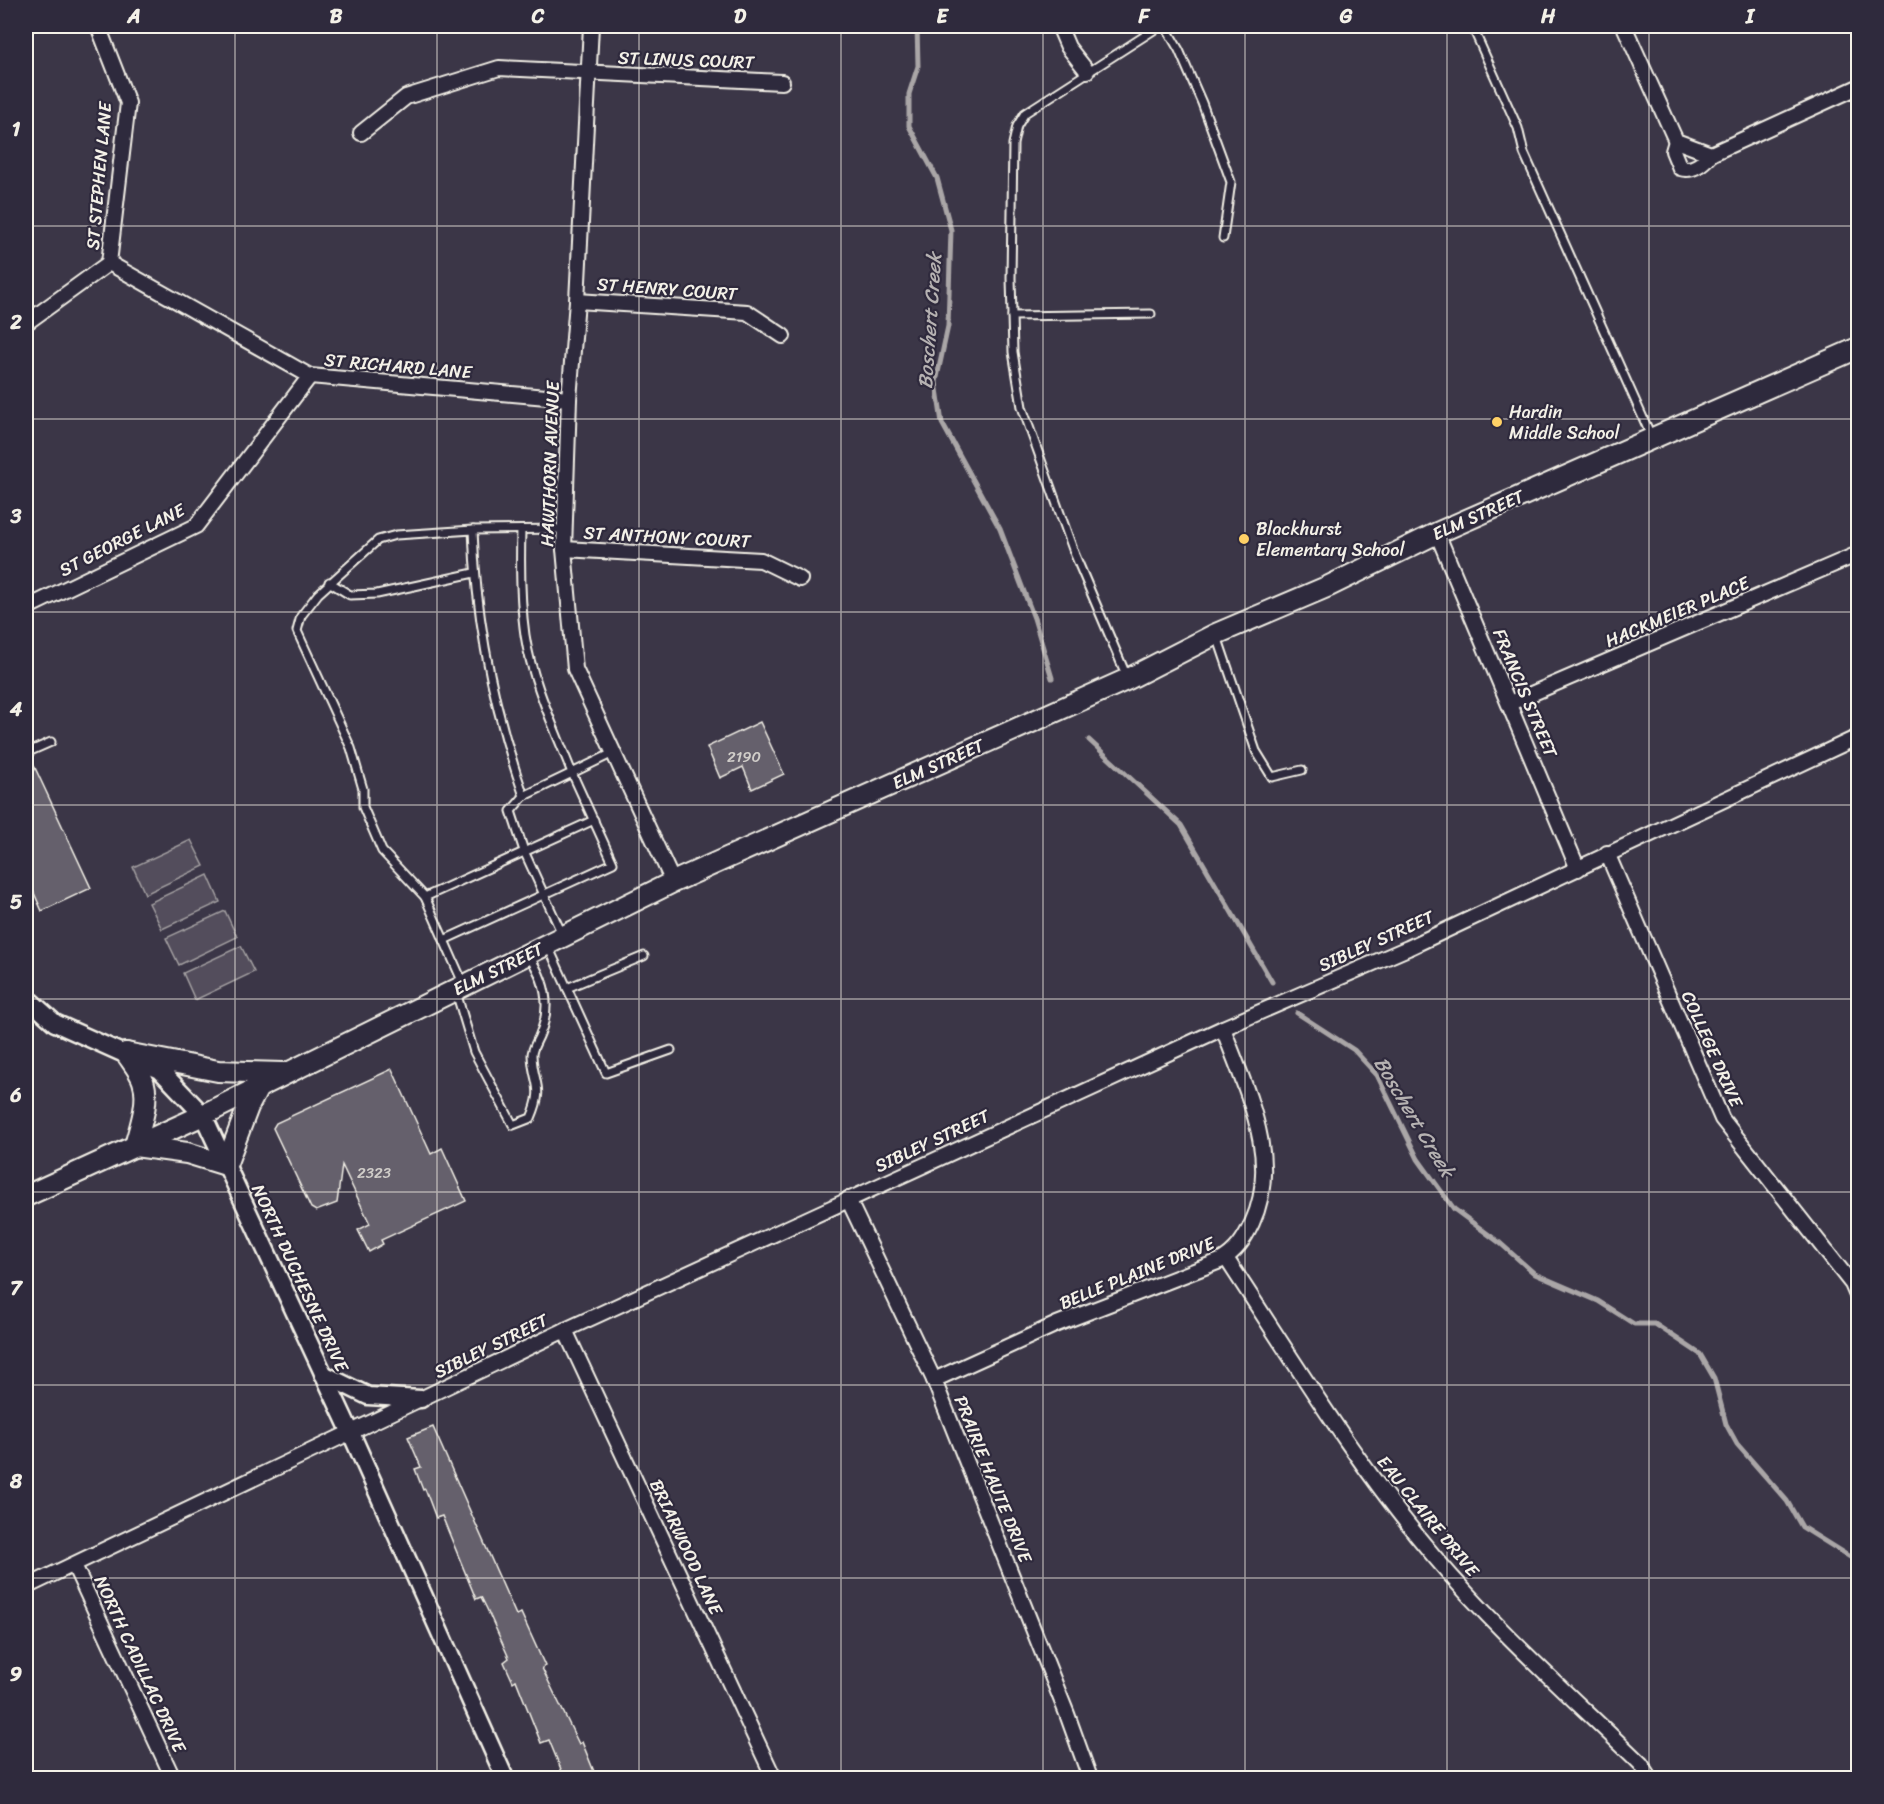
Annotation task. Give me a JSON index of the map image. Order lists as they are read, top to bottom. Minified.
{"streets":{"main road":["ELM STREET"],"street":["ST LINUS COURT","ST STEPHEN LANE","ST HENRY COURT","ST RICHARD LANE","HAWTHORN AVENUE","ST ANTHONY COURT","ST GEORGE LANE","HACKMEIER PLACE","FRANCIS STREET","SIBLEY STREET","COLLEGE DRIVE","BELLE PLAINE DRIVE","NORTH DUCHESNE DRIVE","PRAIRIE HAUTE DRIVE","EAU CLAIRE DRIVE","BRIARWOOD LANE","NORTH CADILLAC DRIVE"]},"crossings":[["ST LINUS COURT","HAWTHORN AVENUE"],["ST STEPHEN LANE","ST RICHARD LANE"],["ST HENRY COURT","HAWTHORN AVENUE"],["ST RICHARD LANE","HAWTHORN AVENUE"],["ST RICHARD LANE","ST GEORGE LANE"],["HAWTHORN AVENUE","ELM STREET"],["HAWTHORN AVENUE","ST ANTHONY COURT"],["ELM STREET","FRANCIS STREET"],["ELM STREET","NORTH DUCHESNE DRIVE"],["HACKMEIER PLACE","FRANCIS STREET"],["FRANCIS STREET","SIBLEY STREET"],["SIBLEY STREET","COLLEGE DRIVE"],["SIBLEY STREET","BELLE PLAINE DRIVE"],["SIBLEY STREET","NORTH DUCHESNE DRIVE"],["SIBLEY STREET","PRAIRIE HAUTE DRIVE"],["SIBLEY STREET","BRIARWOOD LANE"],["SIBLEY STREET","NORTH CADILLAC DRIVE"],["BELLE PLAINE DRIVE","PRAIRIE HAUTE DRIVE"],["BELLE PLAINE DRIVE","EAU CLAIRE DRIVE"]],"water":["Boschert Creek"],"places":["Hardin Middle School","Blackhurst Elementary School"],"house_numbers":["2190","2323"],"grid":{"columns":["A","B","C","D","E","F","G","H","I"],"rows":["1","2","3","4","5","6","7","8","9"]}}
